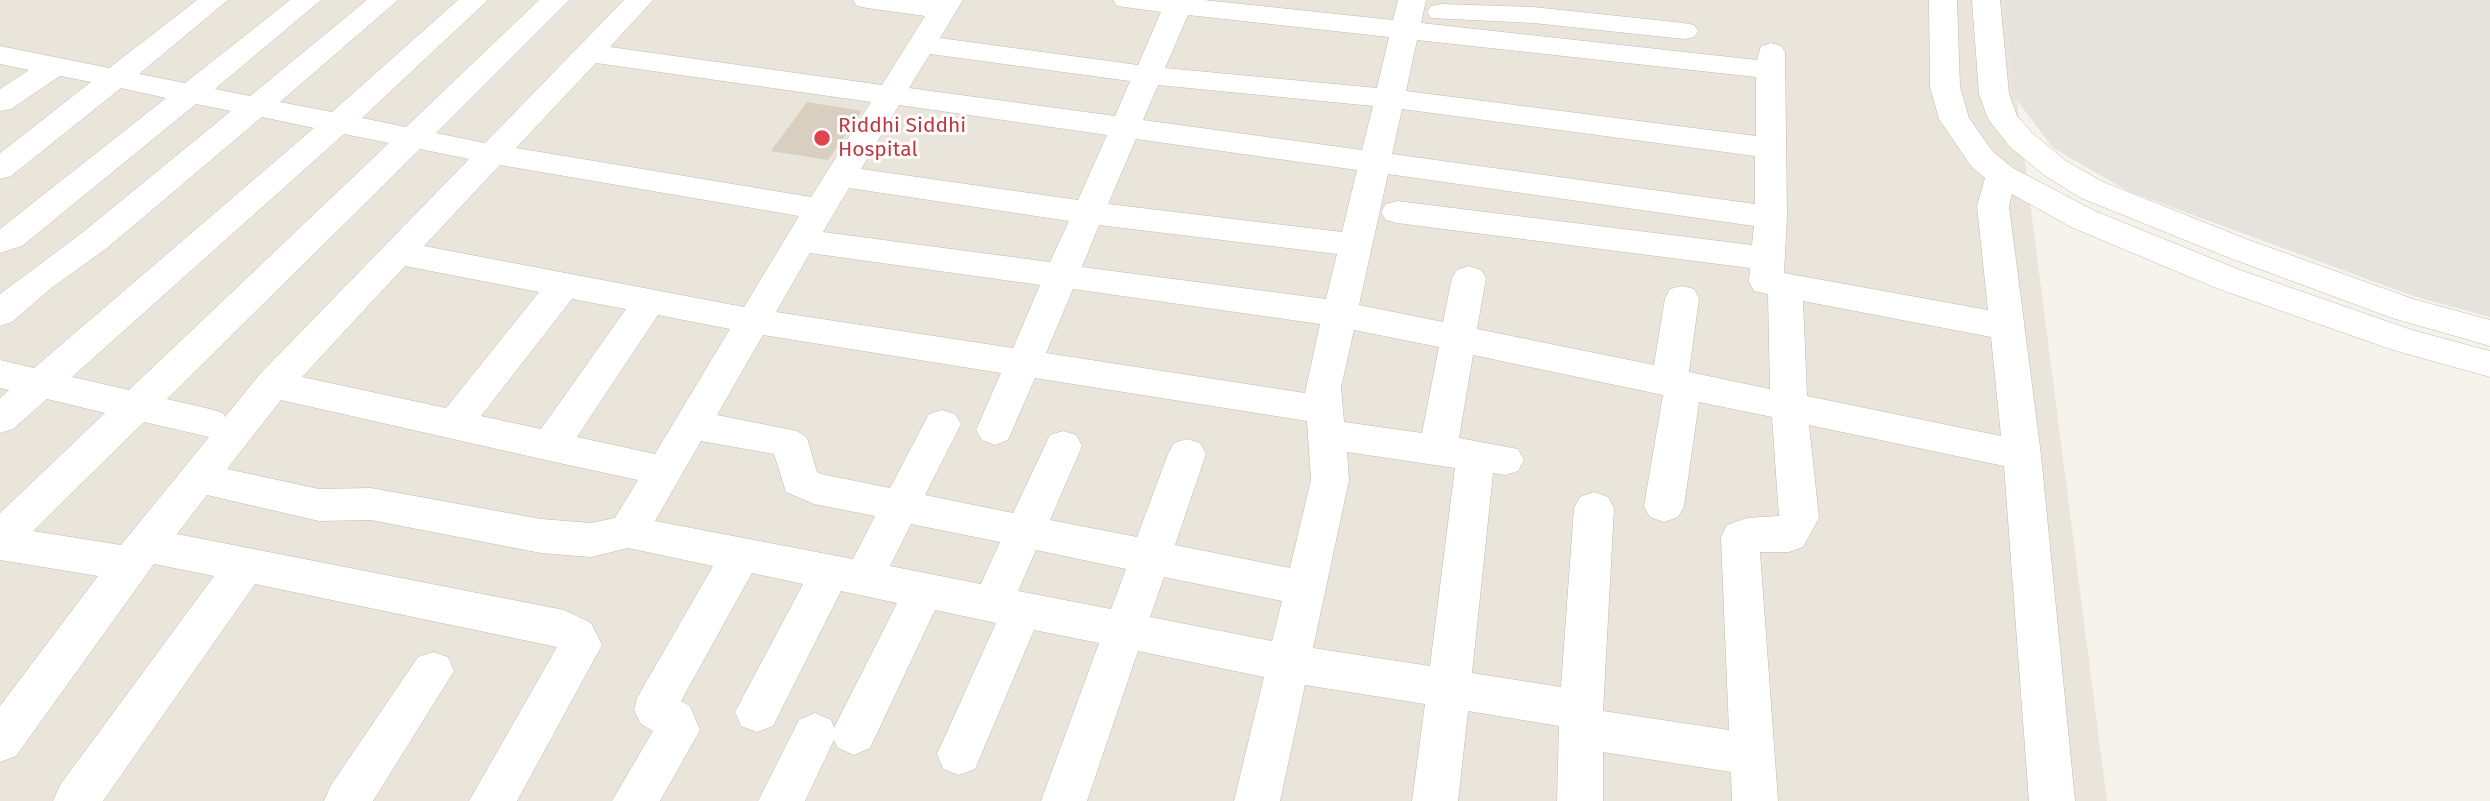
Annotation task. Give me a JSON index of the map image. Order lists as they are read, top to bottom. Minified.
{"places":["Riddhi Siddhi Hospital"]}
